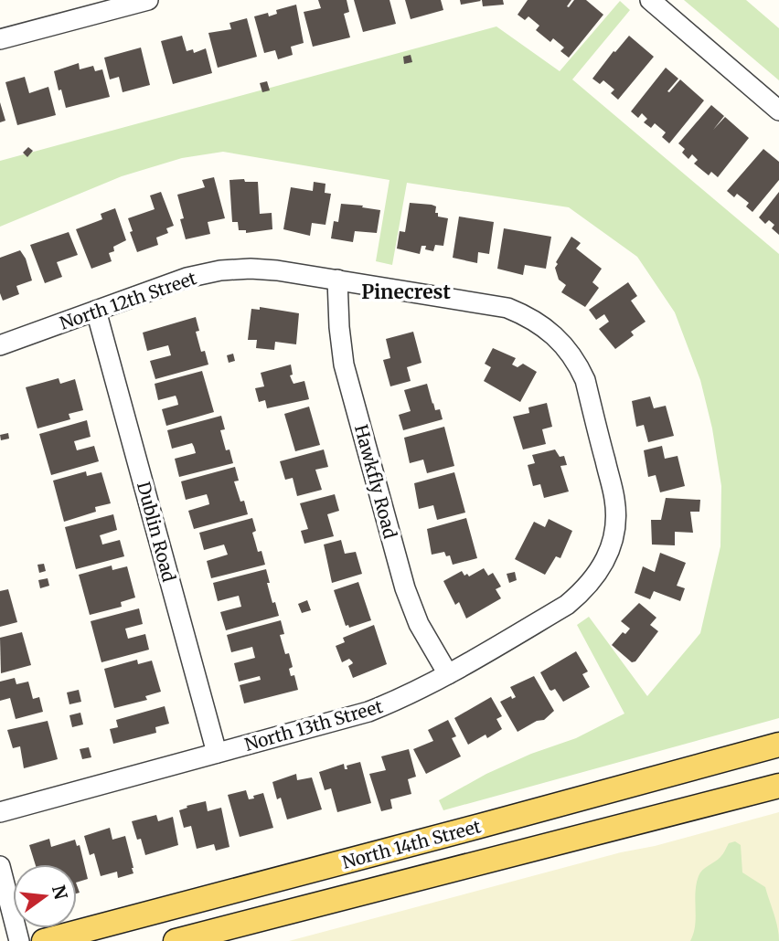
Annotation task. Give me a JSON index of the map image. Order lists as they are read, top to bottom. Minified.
{"streets":{"main road":["North 14th Street"],"street":["North 12th Street","Hawkfly Road","Dublin Road","North 13th Street"]},"crossings":[["North 12th Street","Hawkfly Road"],["North 12th Street","Dublin Road"],["North 12th Street","North 13th Street"],["Hawkfly Road","North 13th Street"],["Dublin Road","North 13th Street"]],"districts":["Pinecrest"],"north":"right"}
